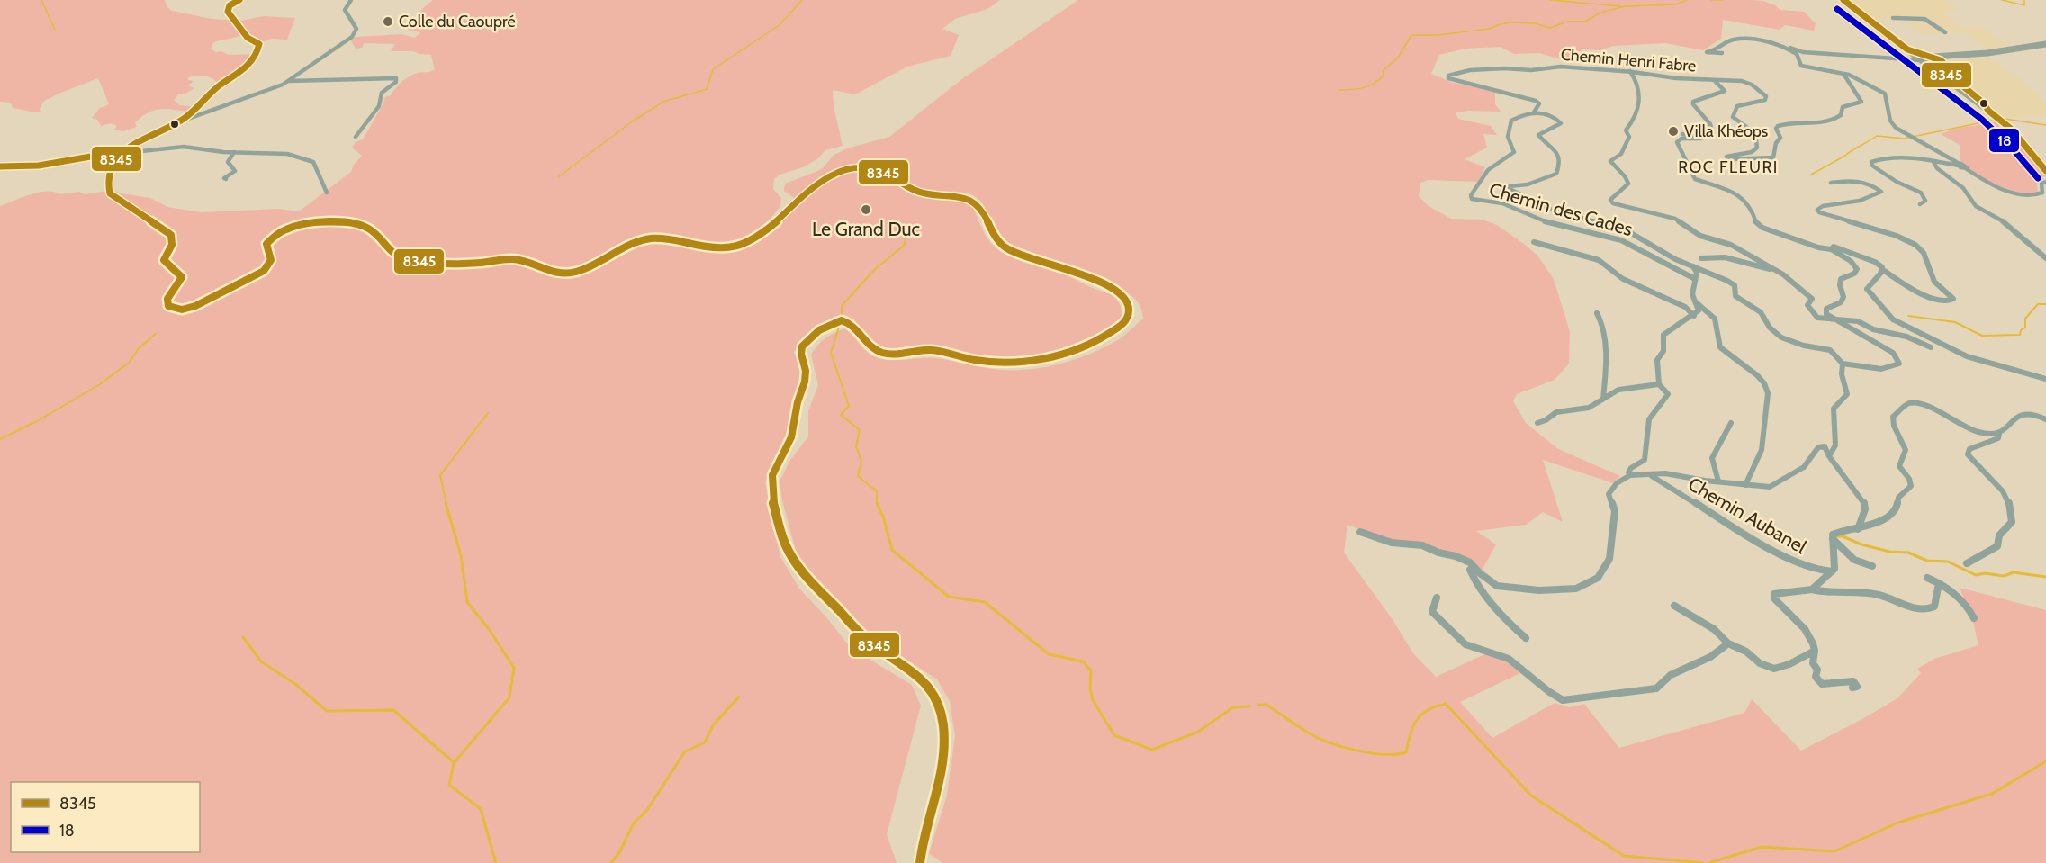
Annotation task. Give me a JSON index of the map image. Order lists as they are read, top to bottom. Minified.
{"streets":{"street":["Chemin Henri Fabre","Chemin des Cades","Chemin Aubanel"]},"crossings":[["Chemin Henri Fabre","Chemin des Cades"]],"districts":["ROC FLEURI"],"places":["Colle du Caoupré","Villa Khéops","Le Grand Duc"],"lines":["transit line 8345","transit line 18"],"legend":["8345","18"]}
